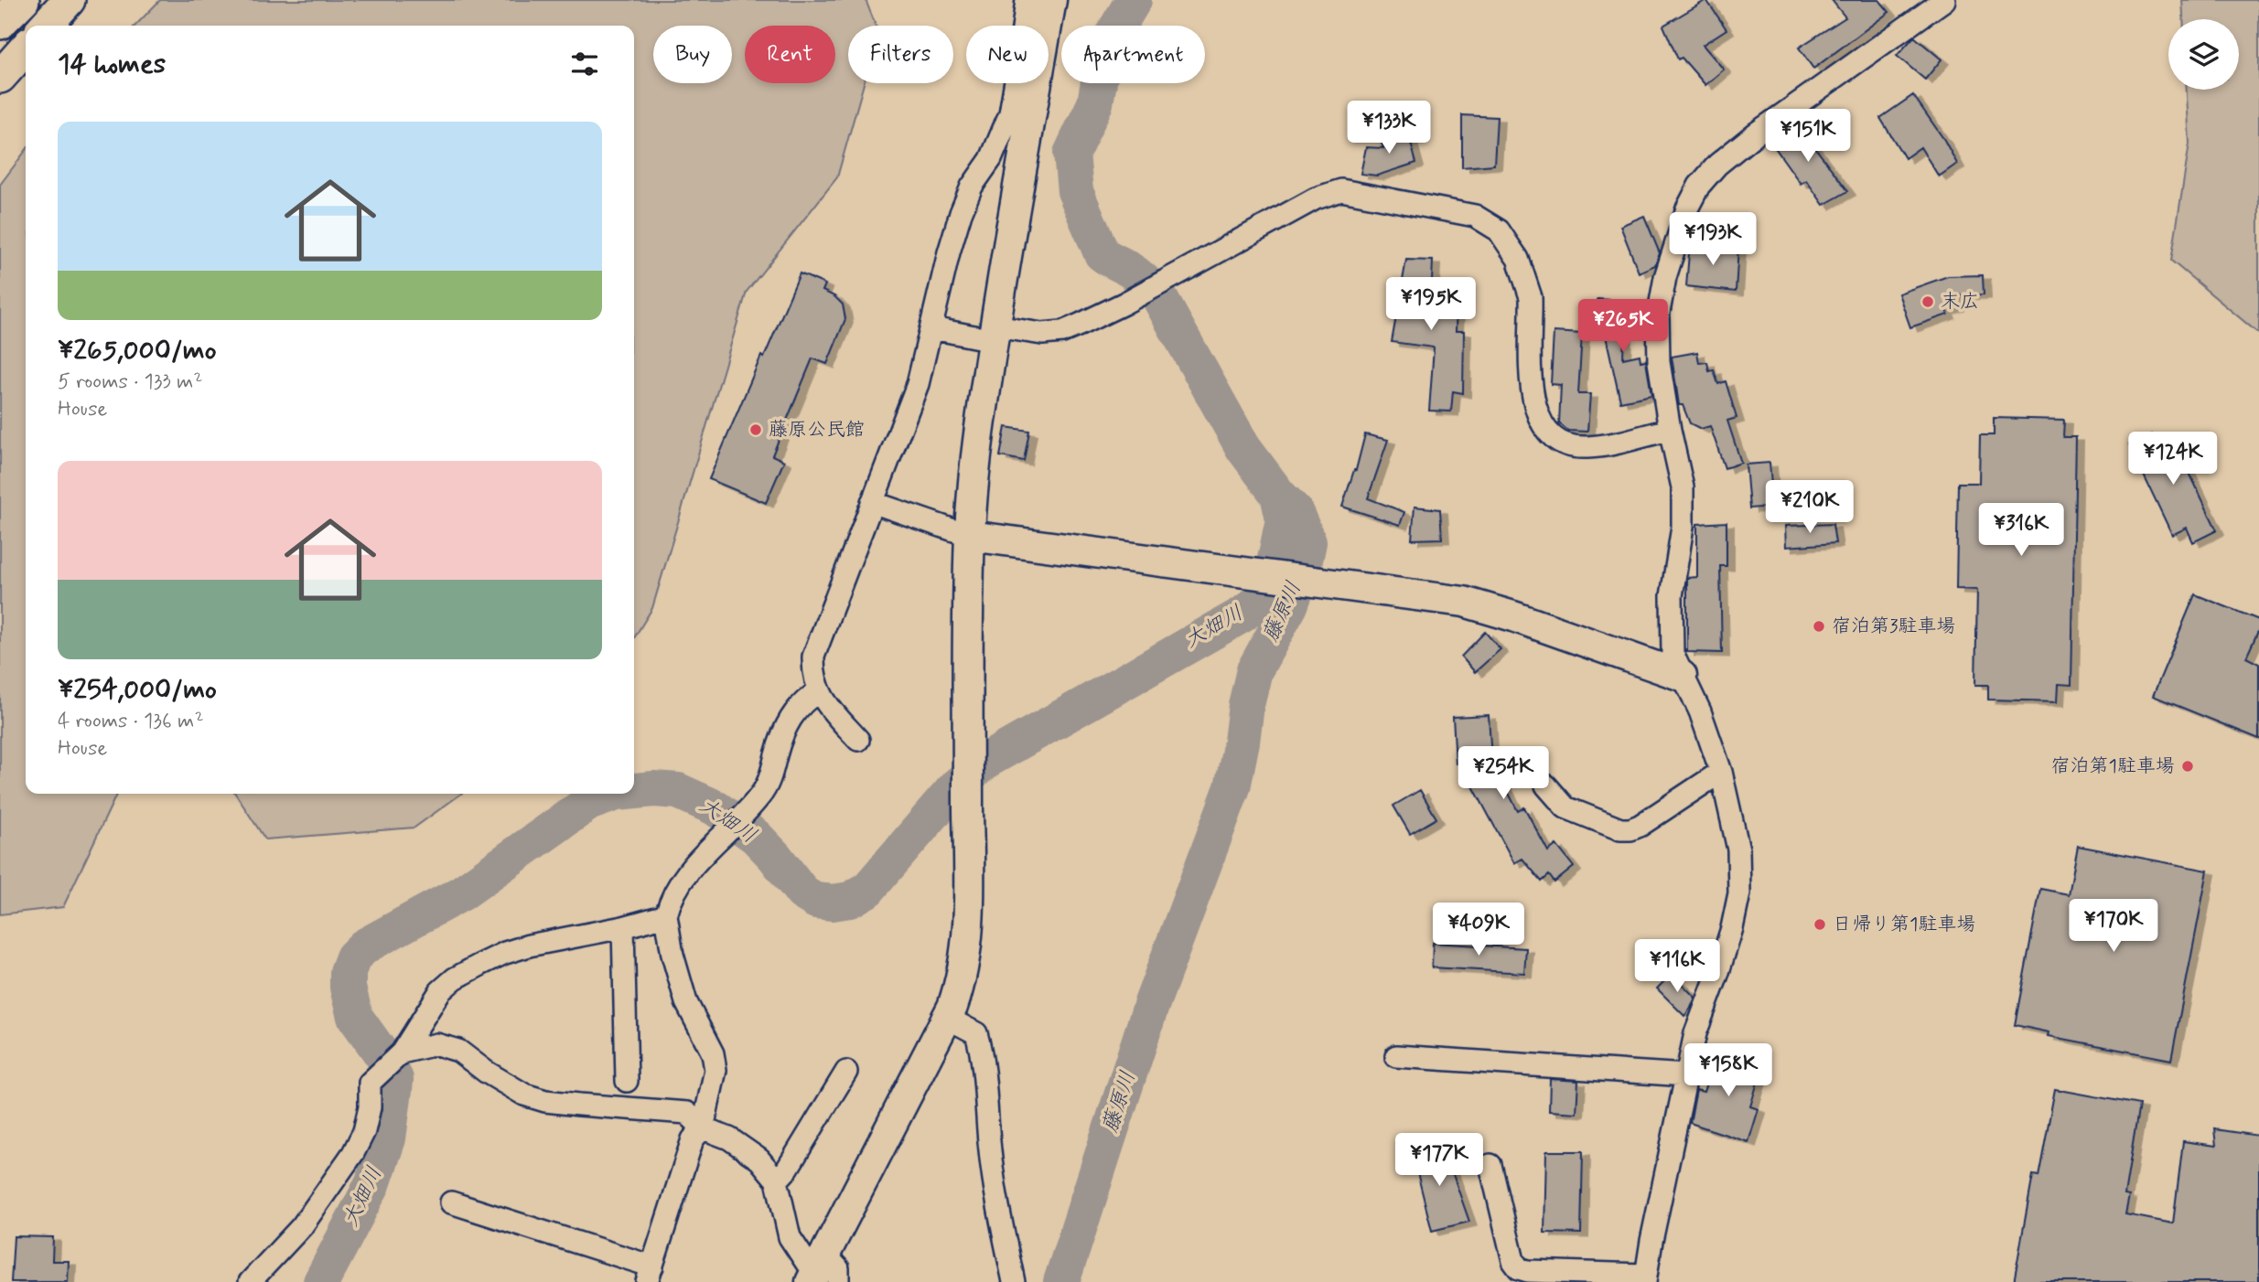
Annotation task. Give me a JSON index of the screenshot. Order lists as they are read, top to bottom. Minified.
{"water":["藤原川","大畑川"],"places":["末広","藤原公民館","宿泊第3駐車場","宿泊第1駐車場","日帰り第1駐車場"],"page":{"chip":["Buy","Rent","Filters","New","Apartment"],"heading":"14 homes","price":["¥133K","¥151K","¥193K","¥195K","¥265K","¥124K","¥210K","¥316K","¥254K","¥170K","¥409K","¥116K","¥158K","¥177K"],"list":[{"name":"¥265,000/mo","note":"5 rooms · 133 m² · House"},{"name":"¥254,000/mo","note":"4 rooms · 136 m² · House"}]}}
